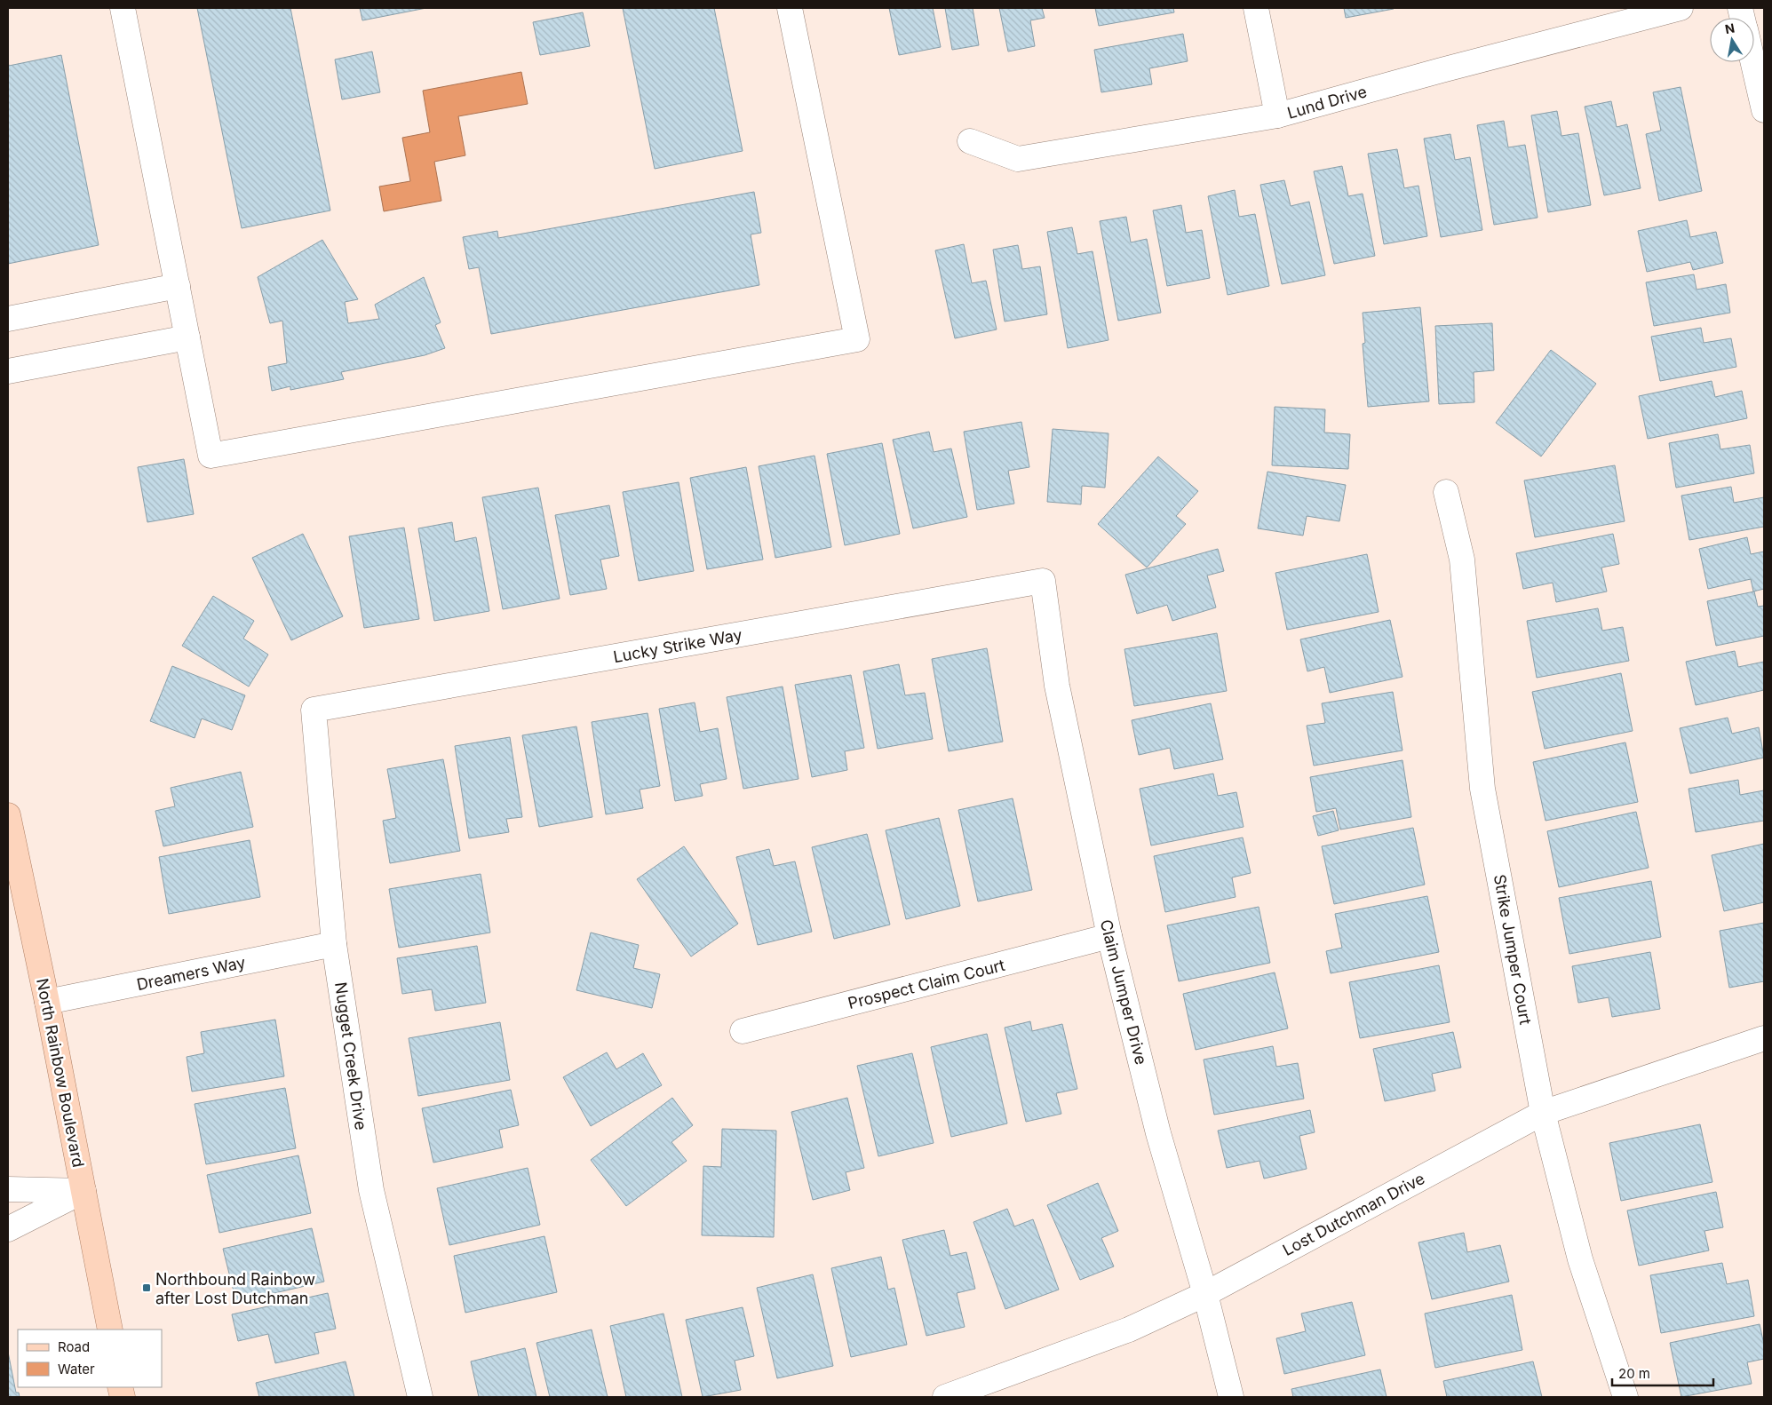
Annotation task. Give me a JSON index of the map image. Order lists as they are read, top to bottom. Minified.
{"streets":{"main road":["North Rainbow Boulevard"],"street":["Lund Drive","Lucky Strike Way","Strike Jumper Court","Dreamers Way","Prospect Claim Court","Claim Jumper Drive","Nugget Creek Drive","Lost Dutchman Drive"]},"crossings":[["Lucky Strike Way","Claim Jumper Drive"],["Lucky Strike Way","Nugget Creek Drive"],["Strike Jumper Court","Lost Dutchman Drive"],["Dreamers Way","Nugget Creek Drive"],["Dreamers Way","North Rainbow Boulevard"],["Prospect Claim Court","Claim Jumper Drive"],["Claim Jumper Drive","Lost Dutchman Drive"]],"places":{"transit":["Northbound Rainbow after Lost Dutchman"]},"legend":["Road","Water"],"scale_bar":"20 m","north":"top"}
